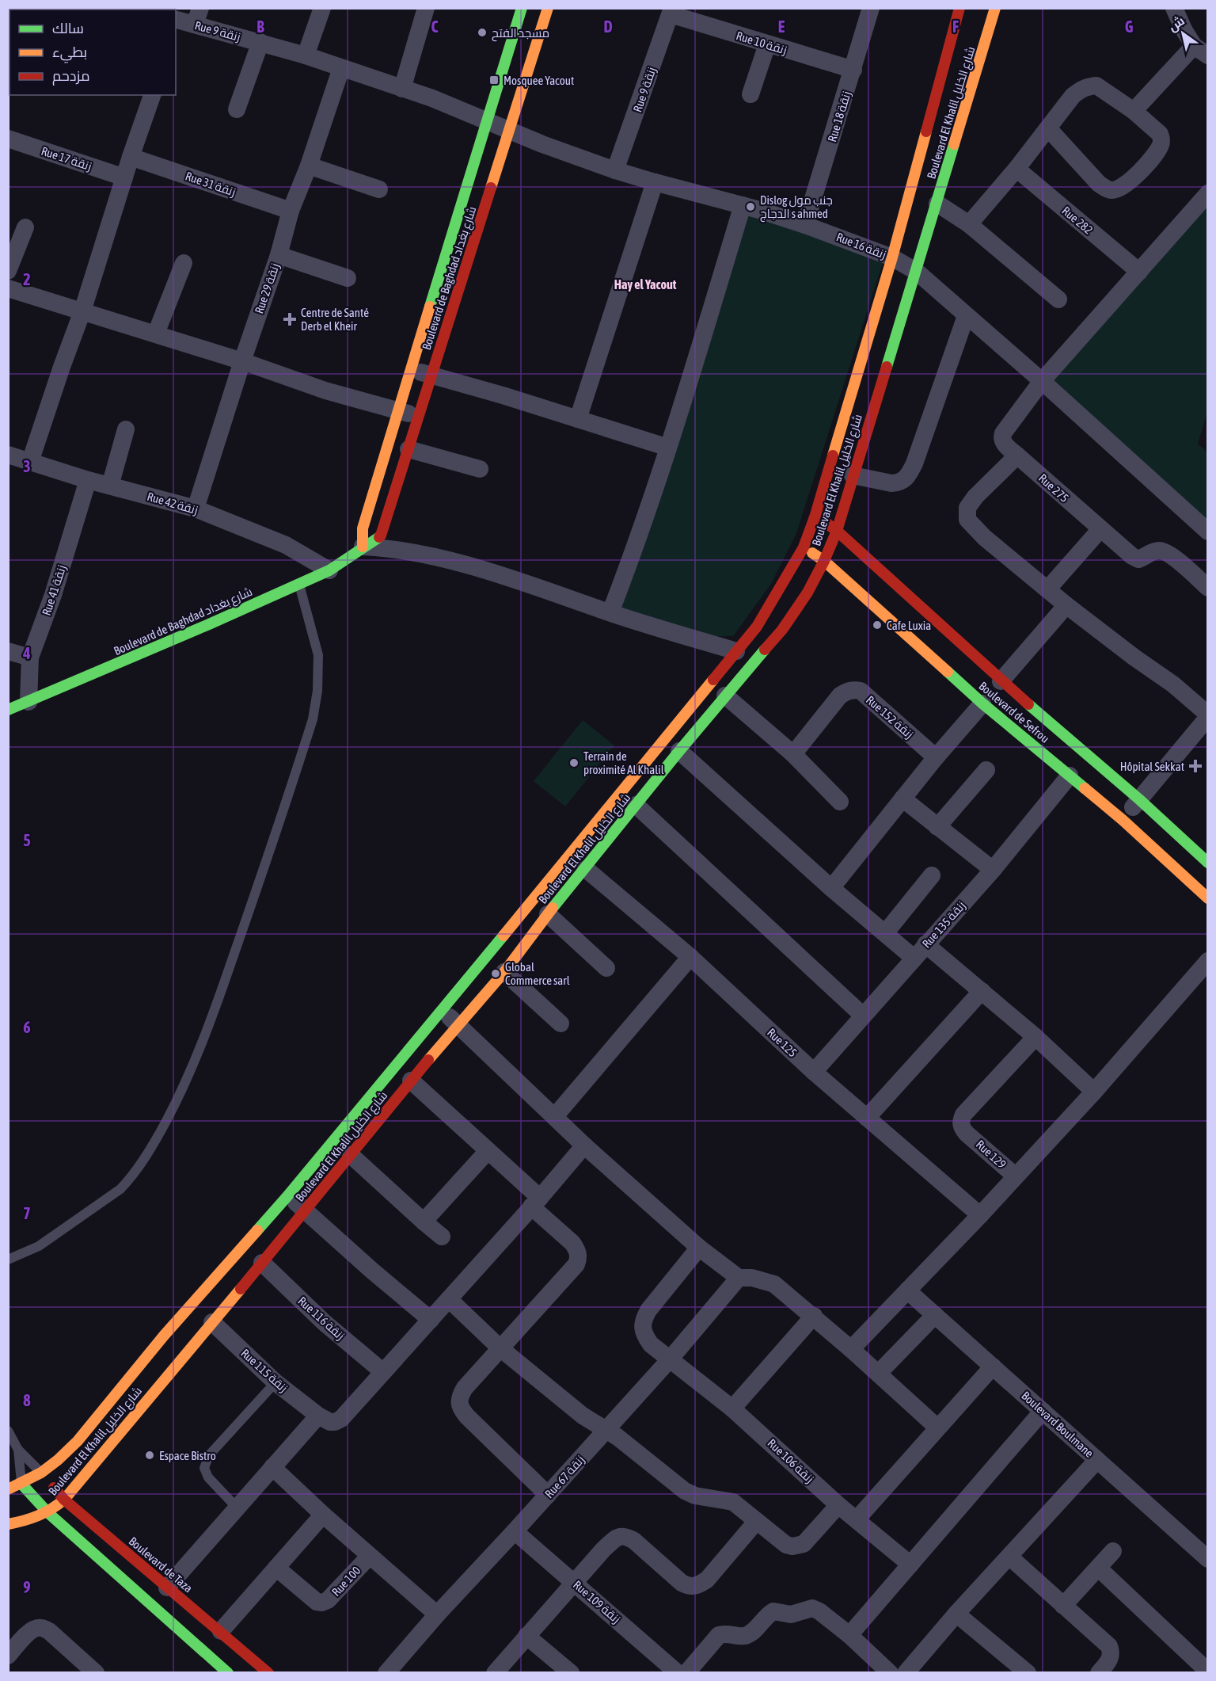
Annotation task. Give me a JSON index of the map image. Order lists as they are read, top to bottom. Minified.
{"streets":{"street":["Rue 9 زنقة","Rue 10 زنقة","Boulevard El Khalil شارع الخليل","Rue 18 زنقة","Rue 17 زنقة","Rue 31 زنقة","Rue 282","Rue 16 زنقة","Boulevard de Baghdad شارع بغداد","Rue 29 زنقة","Rue 275","Rue 42 زنقة","Rue 41 زنقة","Boulevard de Sefrou","Rue 152 زنقة","Rue 135 زنقة","Rue 125","Rue 129","Rue 116 زنقة","Rue 115 زنقة","Boulevard Boulmane","Rue 106 زنقة","Rue 67 زنقة","Boulevard de Taza","Rue 100","Rue 109 زنقة"]},"crossings":[["Rue 9 زنقة","Rue 10 زنقة"],["Rue 9 زنقة","Rue 16 زنقة"],["Rue 9 زنقة","Boulevard de Baghdad شارع بغداد"],["Rue 9 زنقة","Rue 29 زنقة"],["Rue 10 زنقة","Rue 18 زنقة"],["Boulevard El Khalil شارع الخليل","Rue 16 زنقة"],["Boulevard El Khalil شارع الخليل","Boulevard de Sefrou"],["Boulevard El Khalil شارع الخليل","Rue 125"],["Boulevard El Khalil شارع الخليل","Rue 116 زنقة"],["Boulevard El Khalil شارع الخليل","Rue 115 زنقة"],["Boulevard El Khalil شارع الخليل","Boulevard de Taza"],["Rue 18 زنقة","Rue 16 زنقة"],["Rue 31 زنقة","Rue 29 زنقة"],["Rue 16 زنقة","Boulevard de Baghdad شارع بغداد"],["Rue 16 زنقة","Rue 275"],["Boulevard de Baghdad شارع بغداد","Rue 42 زنقة"],["Boulevard de Baghdad شارع بغداد","Rue 41 زنقة"],["Rue 29 زنقة","Rue 42 زنقة"],["Rue 42 زنقة","Rue 41 زنقة"],["Boulevard de Sefrou","Rue 135 زنقة"],["Rue 135 زنقة","Rue 125"],["Rue 106 زنقة","Rue 67 زنقة"],["Rue 67 زنقة","Rue 109 زنقة"]],"districts":["Hay el Yacout"],"places":{"other":["مسجد الفتح","Dislog جنب مول الدجاج s ahmed","Cafe Luxia","Terrain de proximité Al Khalil","Global Commerce sarl","Espace Bistro"],"transit":["Mosquee Yacout"],"health":["Centre de Santé Derb el Kheir","Hôpital Sekkat"]},"legend":["سالك","بطيء","مزدحم"],"north":"top left","grid":{"columns":["B","C","D","E","F","G"],"rows":["2","3","4","5","6","7","8","9"]}}
